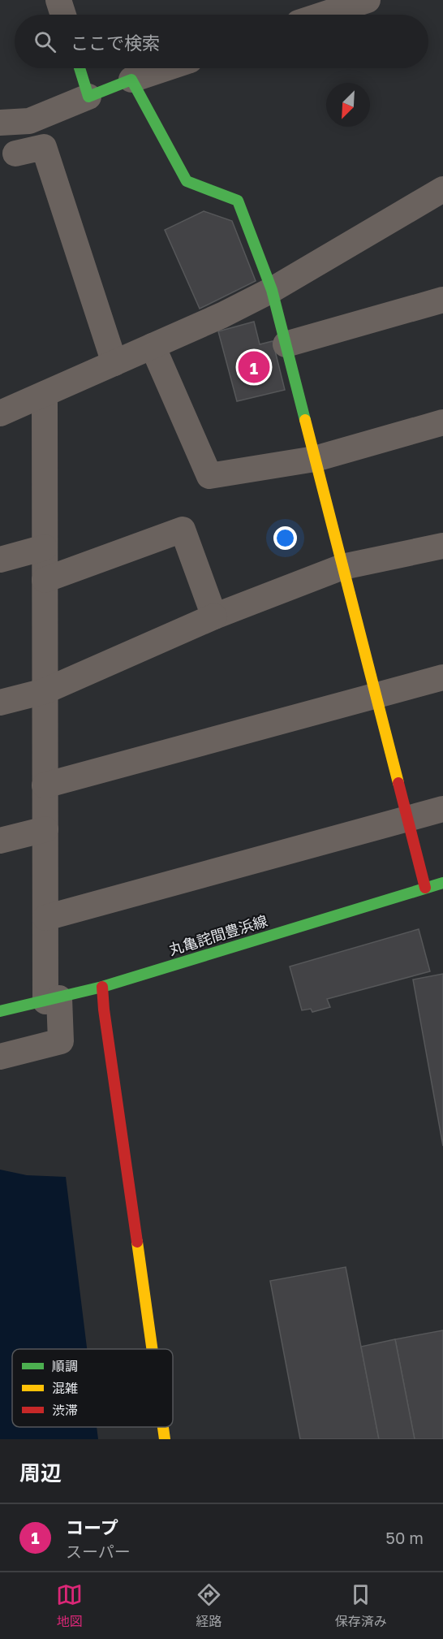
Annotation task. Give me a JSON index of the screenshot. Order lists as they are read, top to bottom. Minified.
{"streets":{"street":["丸亀詫間豊浜線"]},"legend":["順調","混雑","渋滞"],"north":"bottom left","page":{"search":"ここで検索","pins":"1","heading":"周辺","list":[{"mark":"1","name":"コープ","note":"スーパー","value":"50 m"}],"nav":["地図","経路","保存済み"]}}
